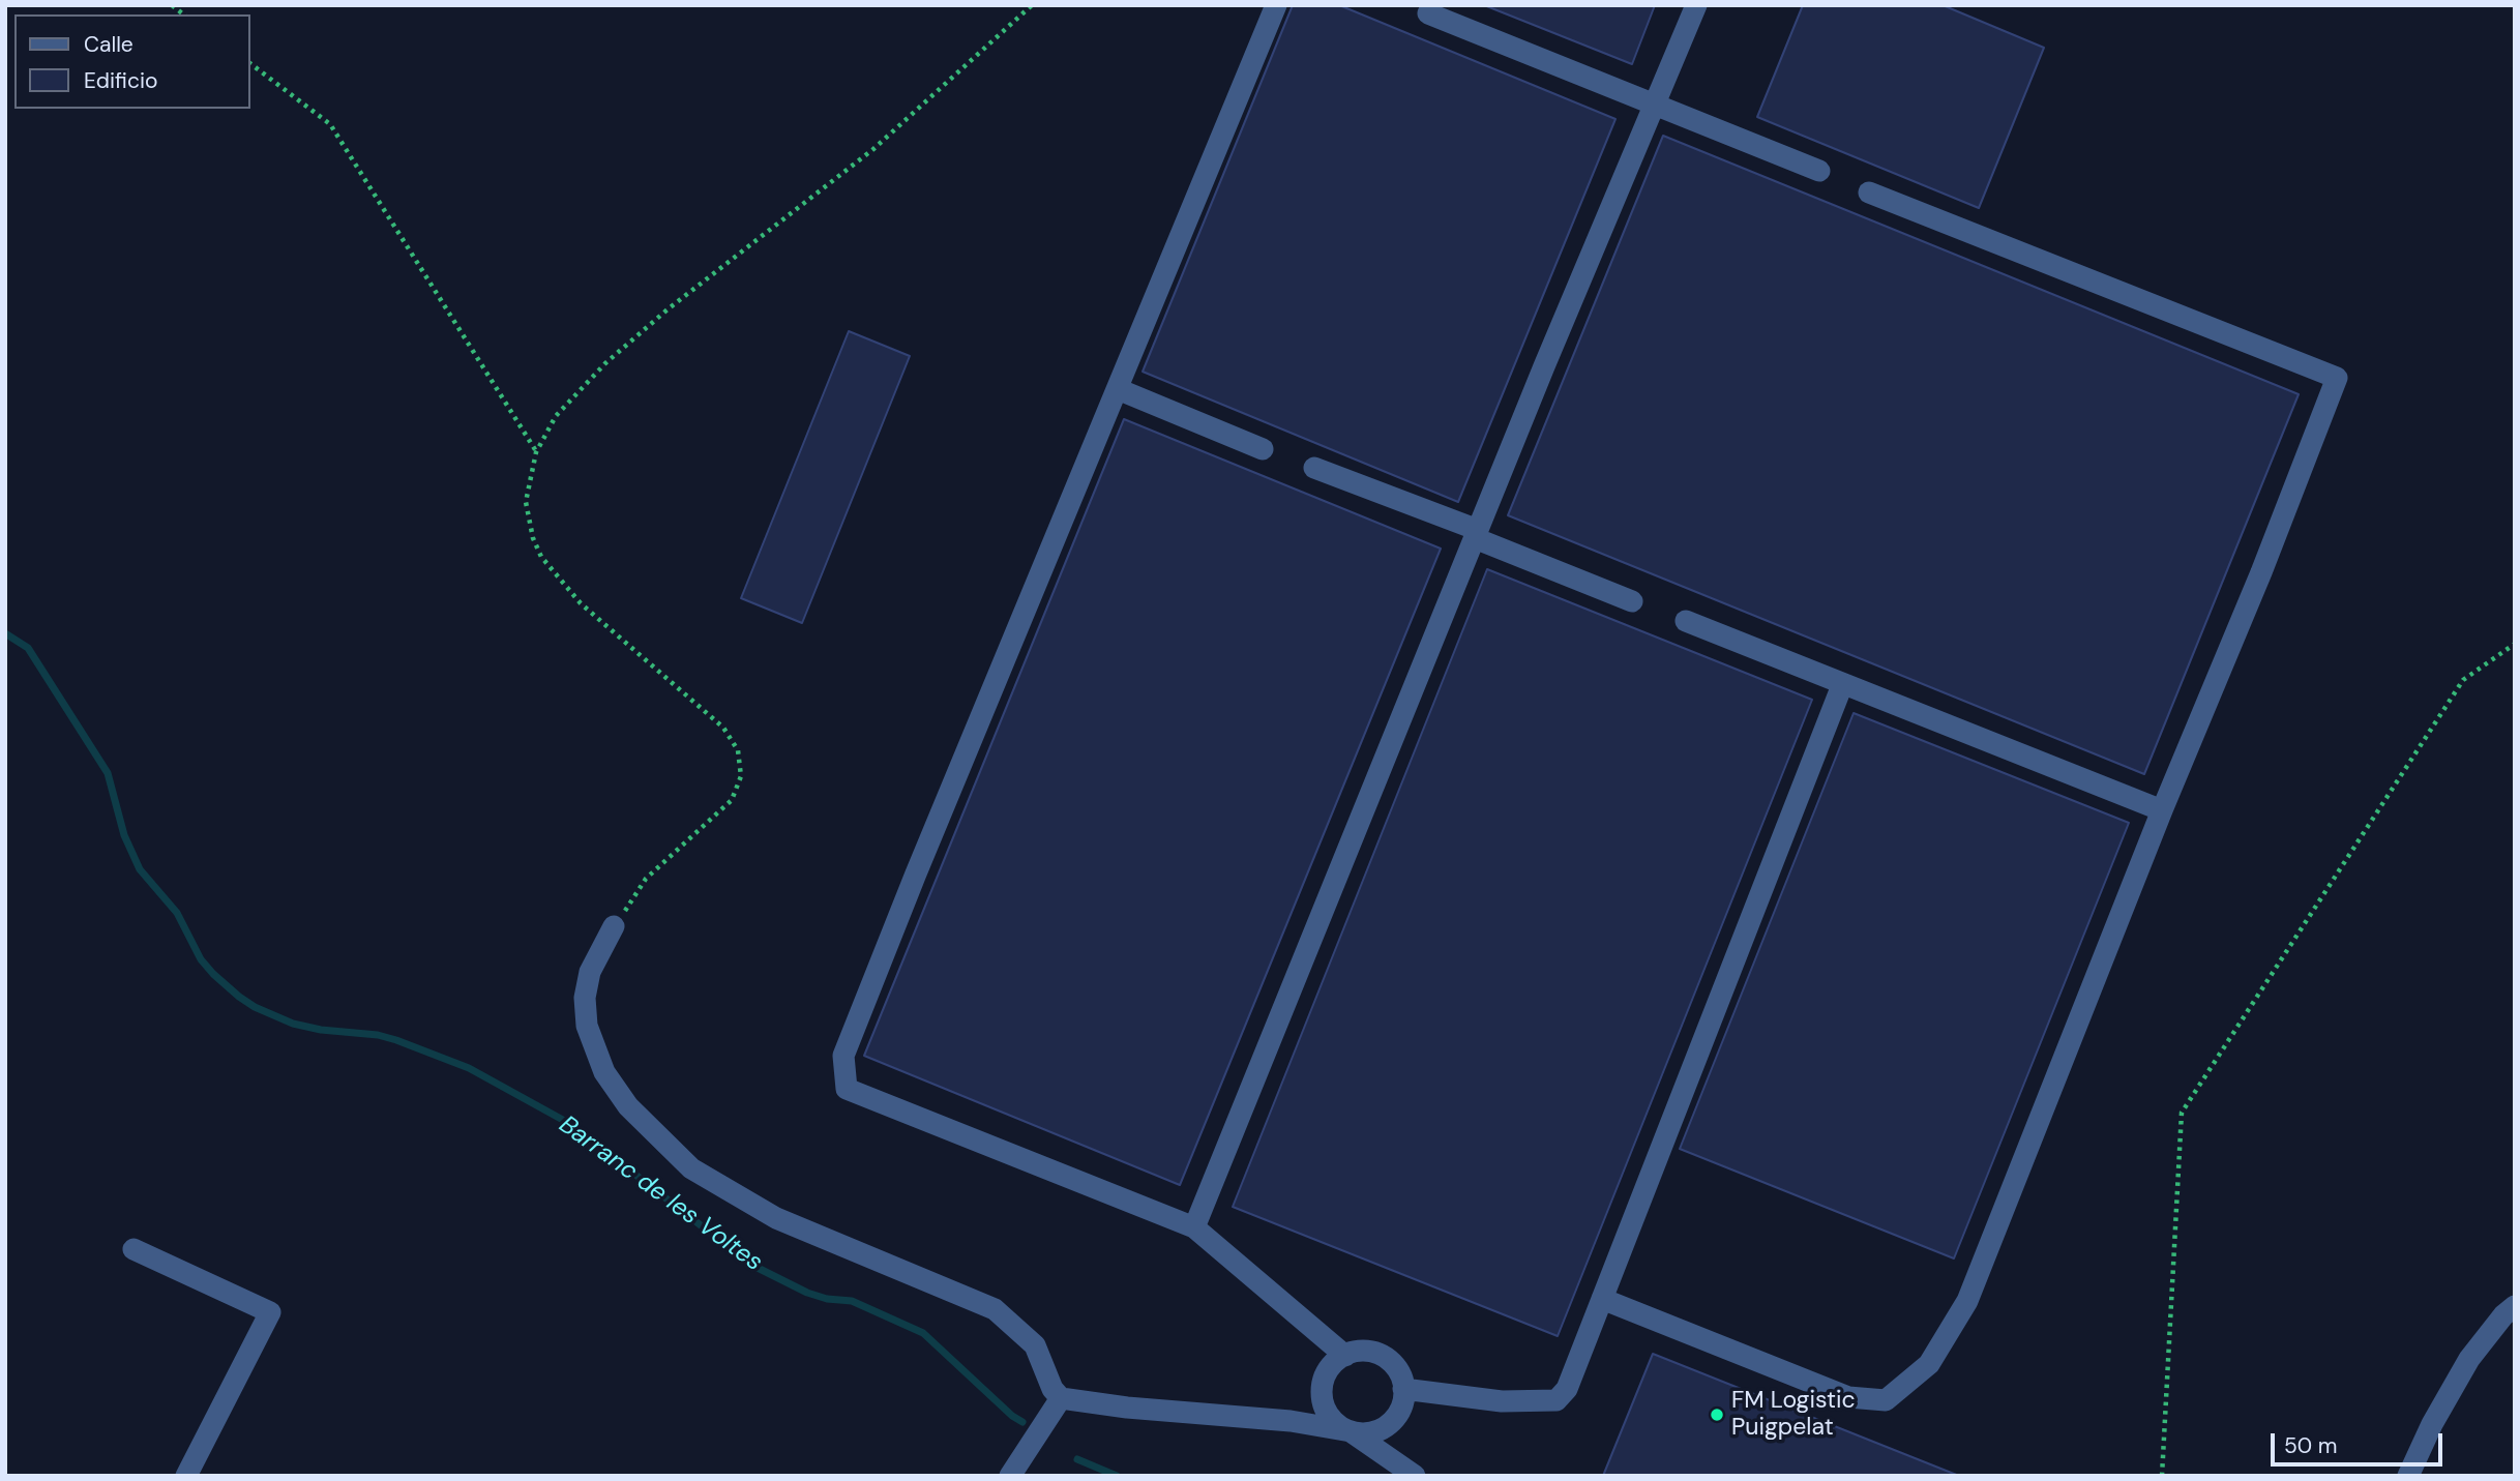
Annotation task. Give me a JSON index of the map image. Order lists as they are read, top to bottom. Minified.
{"water":["Barranc de les Voltes"],"places":["FM Logistic Puigpelat"],"legend":["Calle","Edificio"],"scale_bar":"50 m"}
